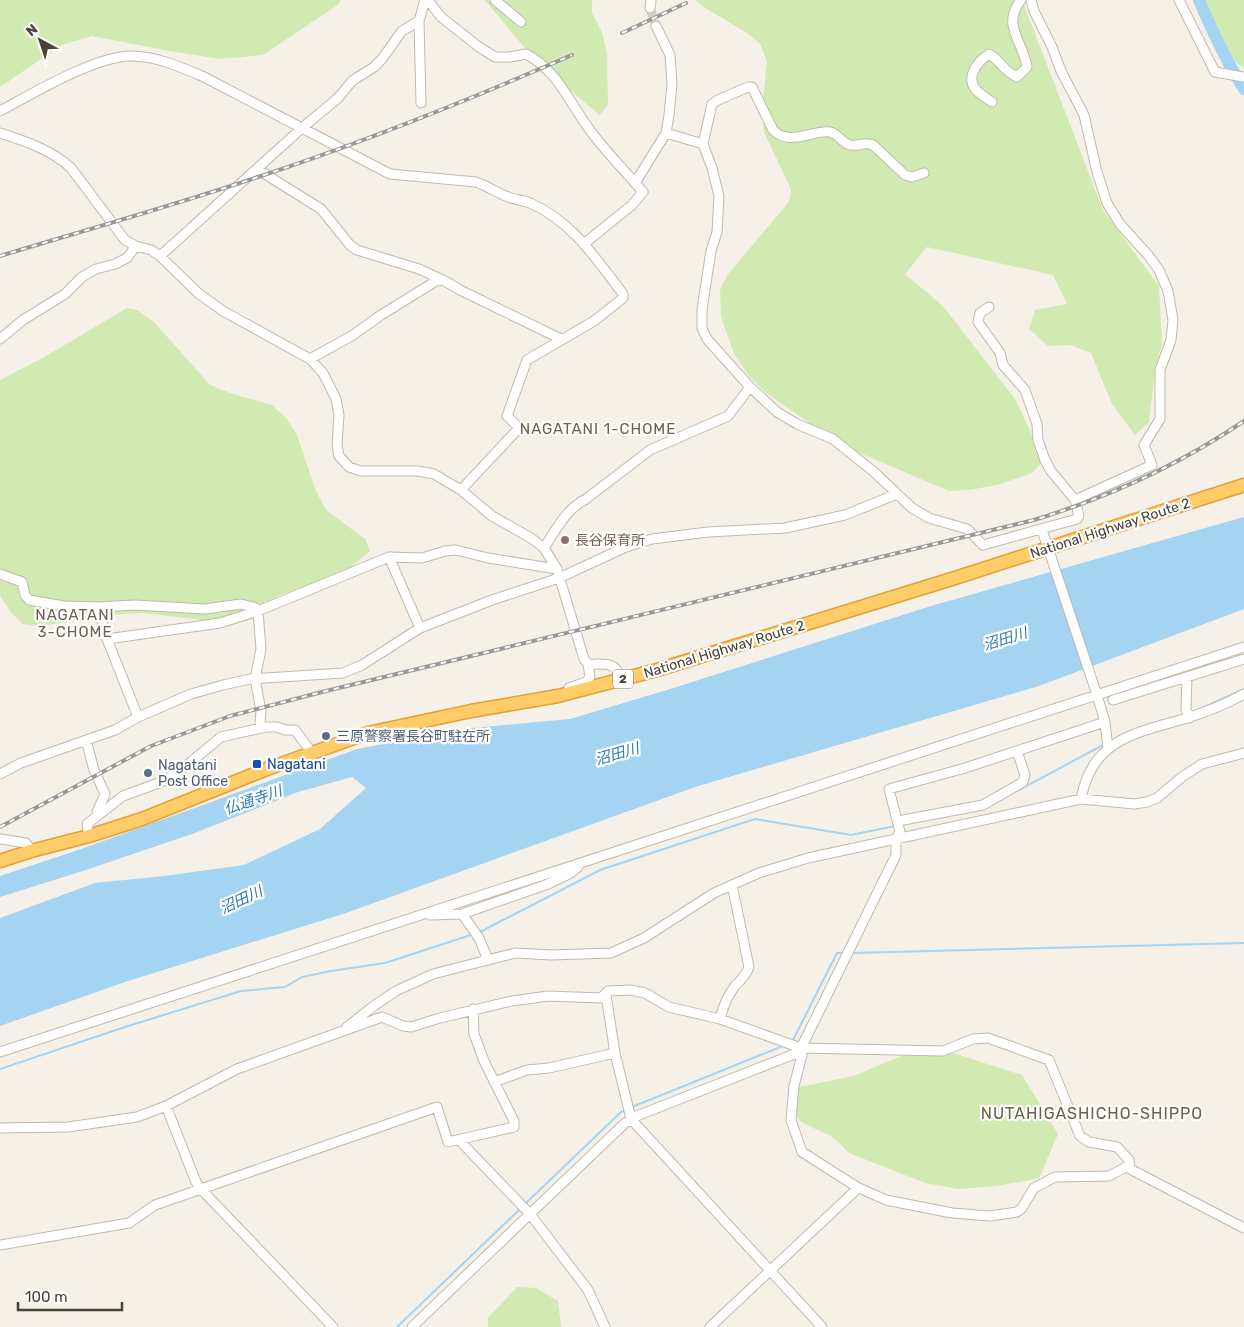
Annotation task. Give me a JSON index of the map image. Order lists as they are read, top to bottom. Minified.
{"streets":{"highway":["National Highway Route 2","2"]},"districts":["NAGATANI 1-CHOME","NAGATANI 3-CHOME","NUTAHIGASHICHO-SHIPPO"],"water":["沼田川","仏通寺川"],"places":{"other":["長谷保育所","三原警察署長谷町駐在所","Nagatani Post Office"],"transit":["Nagatani"]},"scale_bar":"100 m","north":"top left"}
